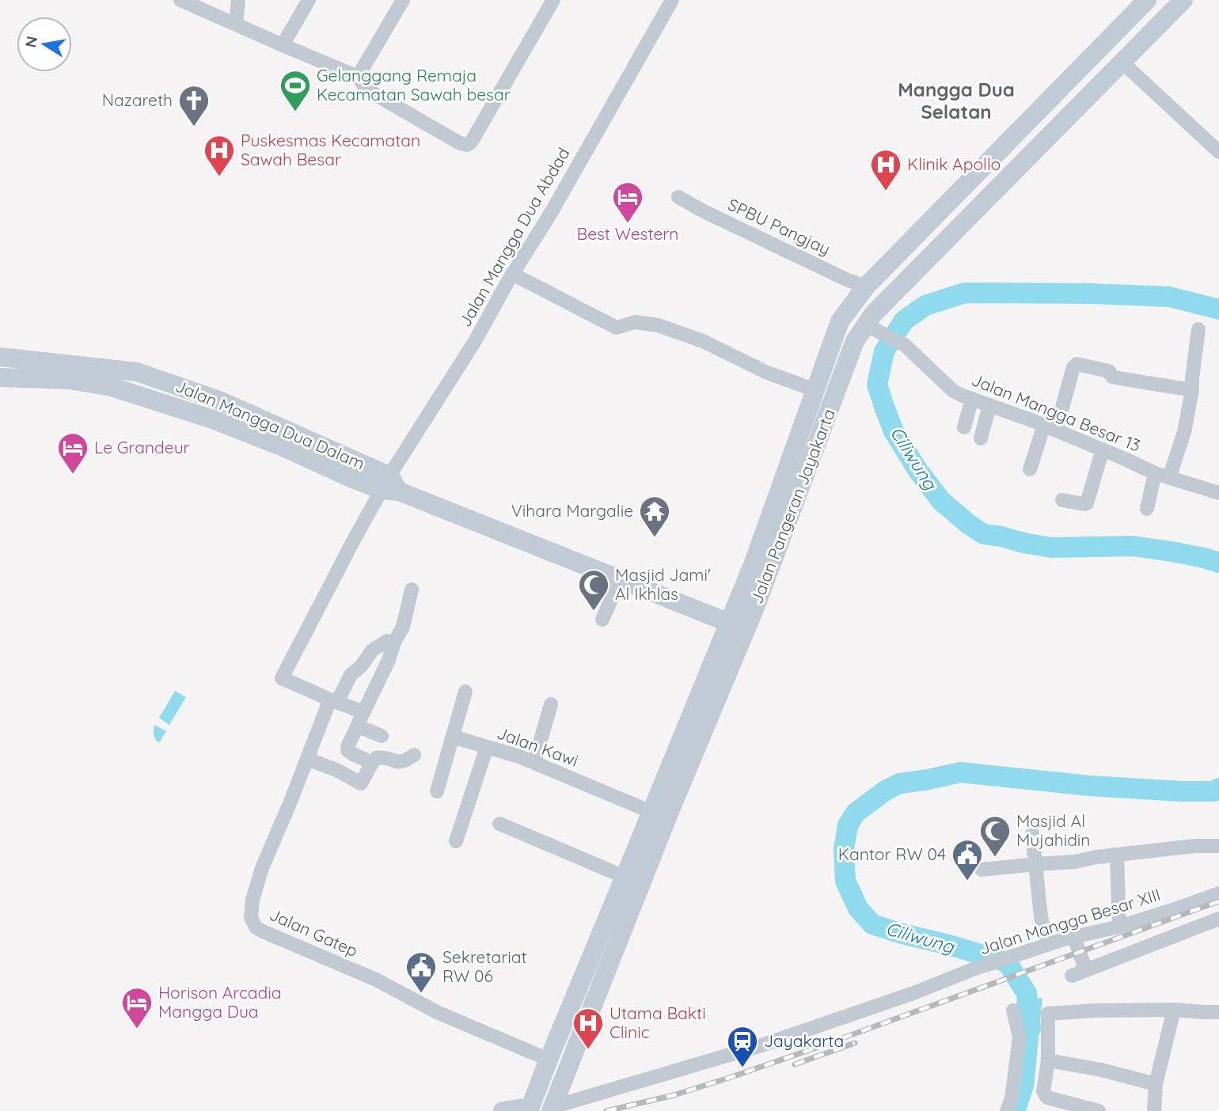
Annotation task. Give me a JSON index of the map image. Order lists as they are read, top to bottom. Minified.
{"streets":{"main road":["Jalan Mangga Dua Dalam","Jalan Pangeran Jayakarta"],"street":["SPBU Pangjay","Jalan Mangga Dua Abdad","Jalan Mangga Besar 13","Jalan Kawi","Jalan Mangga Besar XIII","Jalan Gatep"]},"crossings":[["SPBU Pangjay","Jalan Pangeran Jayakarta"],["Jalan Mangga Dua Abdad","Jalan Mangga Dua Dalam"],["Jalan Mangga Dua Abdad","Jalan Gatep"],["Jalan Mangga Besar 13","Jalan Pangeran Jayakarta"],["Jalan Mangga Dua Dalam","Jalan Pangeran Jayakarta"],["Jalan Pangeran Jayakarta","Jalan Kawi"],["Jalan Pangeran Jayakarta","Jalan Mangga Besar XIII"],["Jalan Pangeran Jayakarta","Jalan Gatep"]],"districts":["Mangga Dua Selatan"],"water":["Ciliwung"],"places":{"sports":["Gelanggang Remaja Kecamatan Sawah besar"],"church":["Nazareth"],"hospital":["Puskesmas Kecamatan Sawah Besar","Klinik Apollo","Utama Bakti Clinic"],"hotel":["Best Western","Le Grandeur","Horison Arcadia Mangga Dua"],"temple":["Vihara Margalie"],"mosque":["Masjid Jami' Al Ikhlas","Masjid Al Mujahidin"],"public building":["Kantor RW 04","Sekretariat RW 06"],"station":["Jayakarta"]},"north":"left"}
